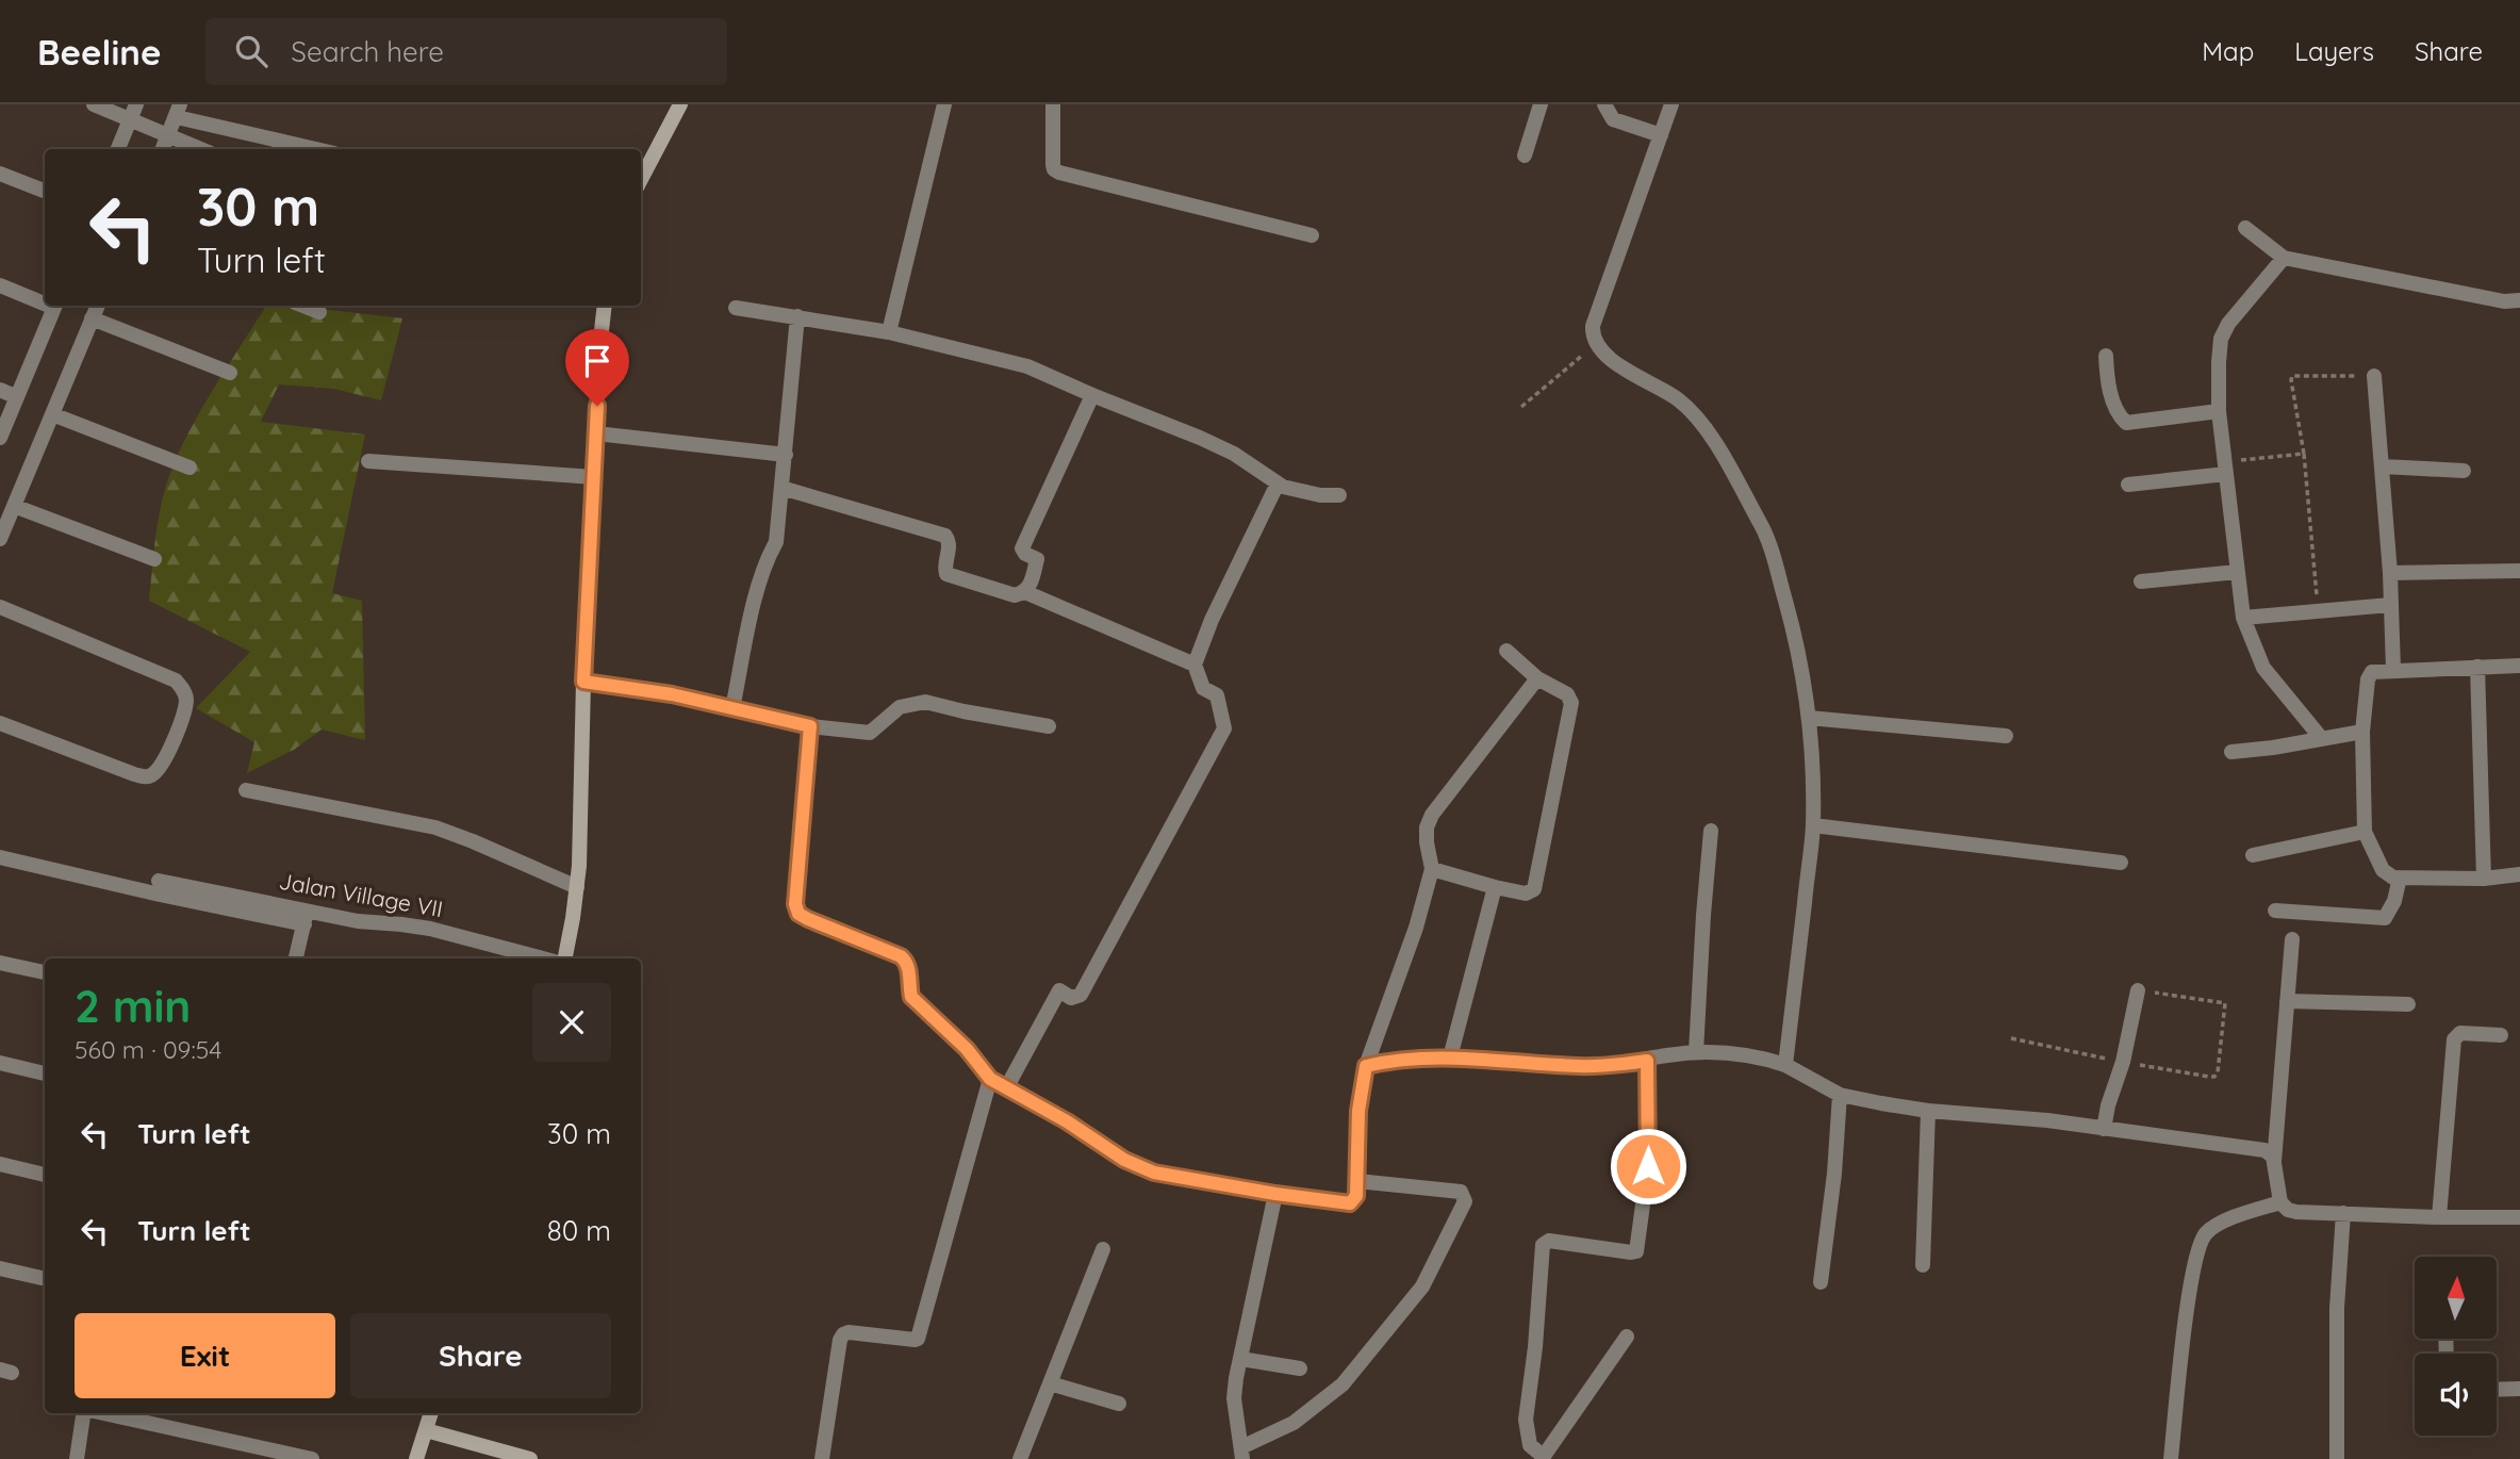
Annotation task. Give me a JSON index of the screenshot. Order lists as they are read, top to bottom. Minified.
{"streets":{"street":["Jalan Village VII"]},"north":"top","page":{"header":"Beeline","search":"Search here","nav":["Map","Layers","Share"],"turn":["30 m","Turn left"],"heading":["2 min","560 m · 09:54"],"list":[{"name":"Turn left","value":"30 m"},{"name":"Turn left","value":"80 m"}],"buttons":["Exit","Share"]}}
